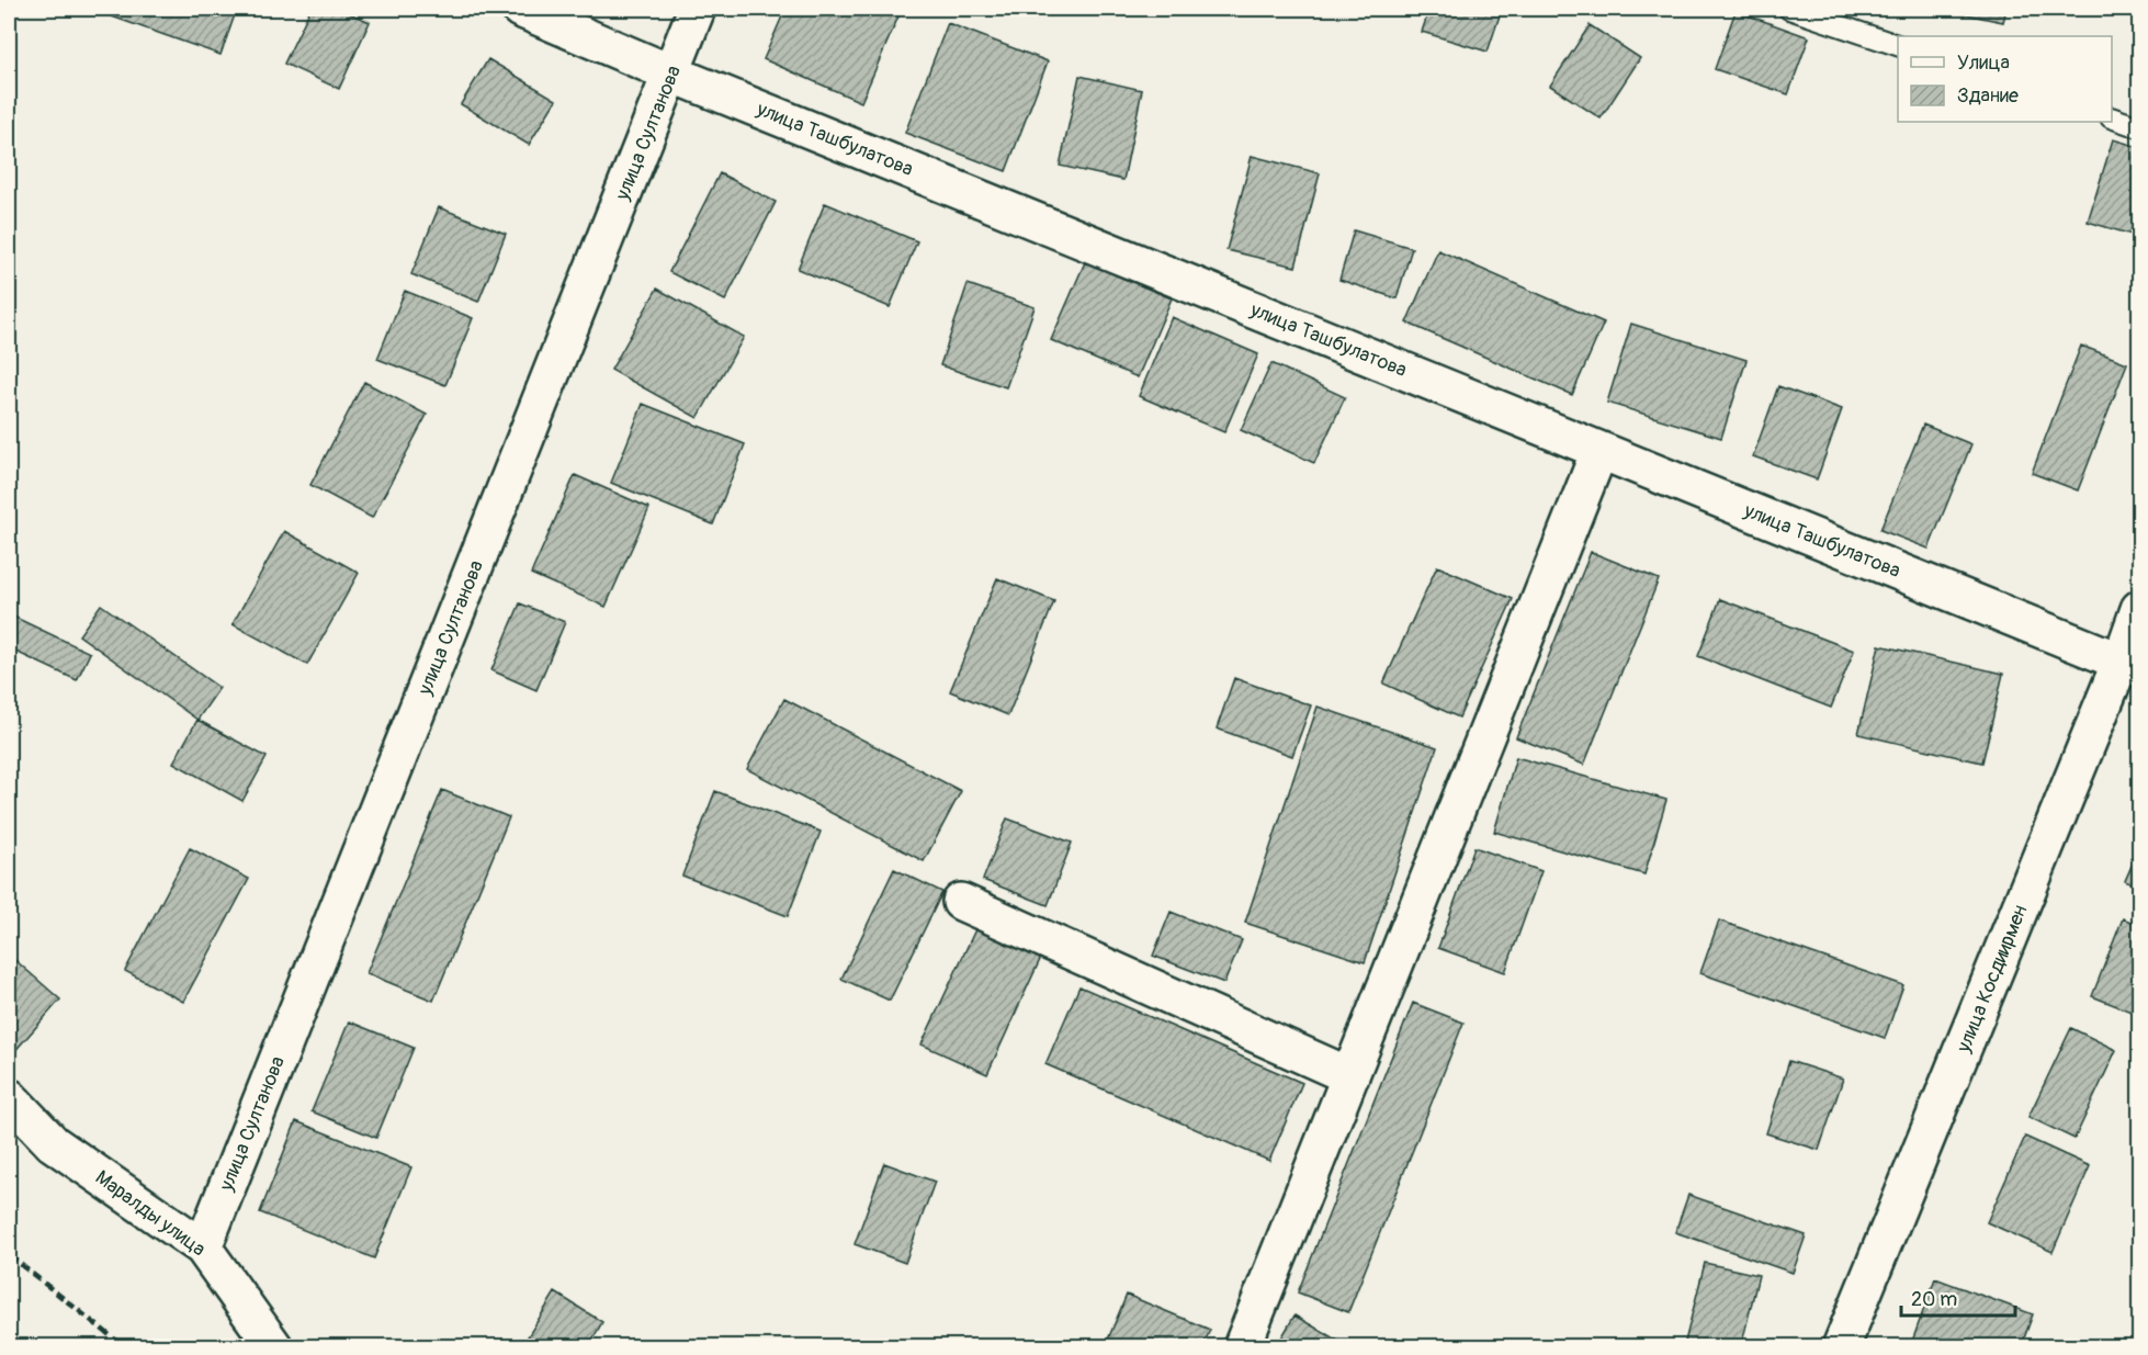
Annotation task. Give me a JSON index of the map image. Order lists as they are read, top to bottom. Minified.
{"streets":{"street":["улица Султанова","улица Ташбулатова","улица Косдиирмен","Маралды улица"]},"crossings":[["улица Султанова","улица Ташбулатова"],["улица Султанова","Маралды улица"],["улица Ташбулатова","улица Косдиирмен"]],"legend":["Улица","Здание"],"scale_bar":"20 m"}
